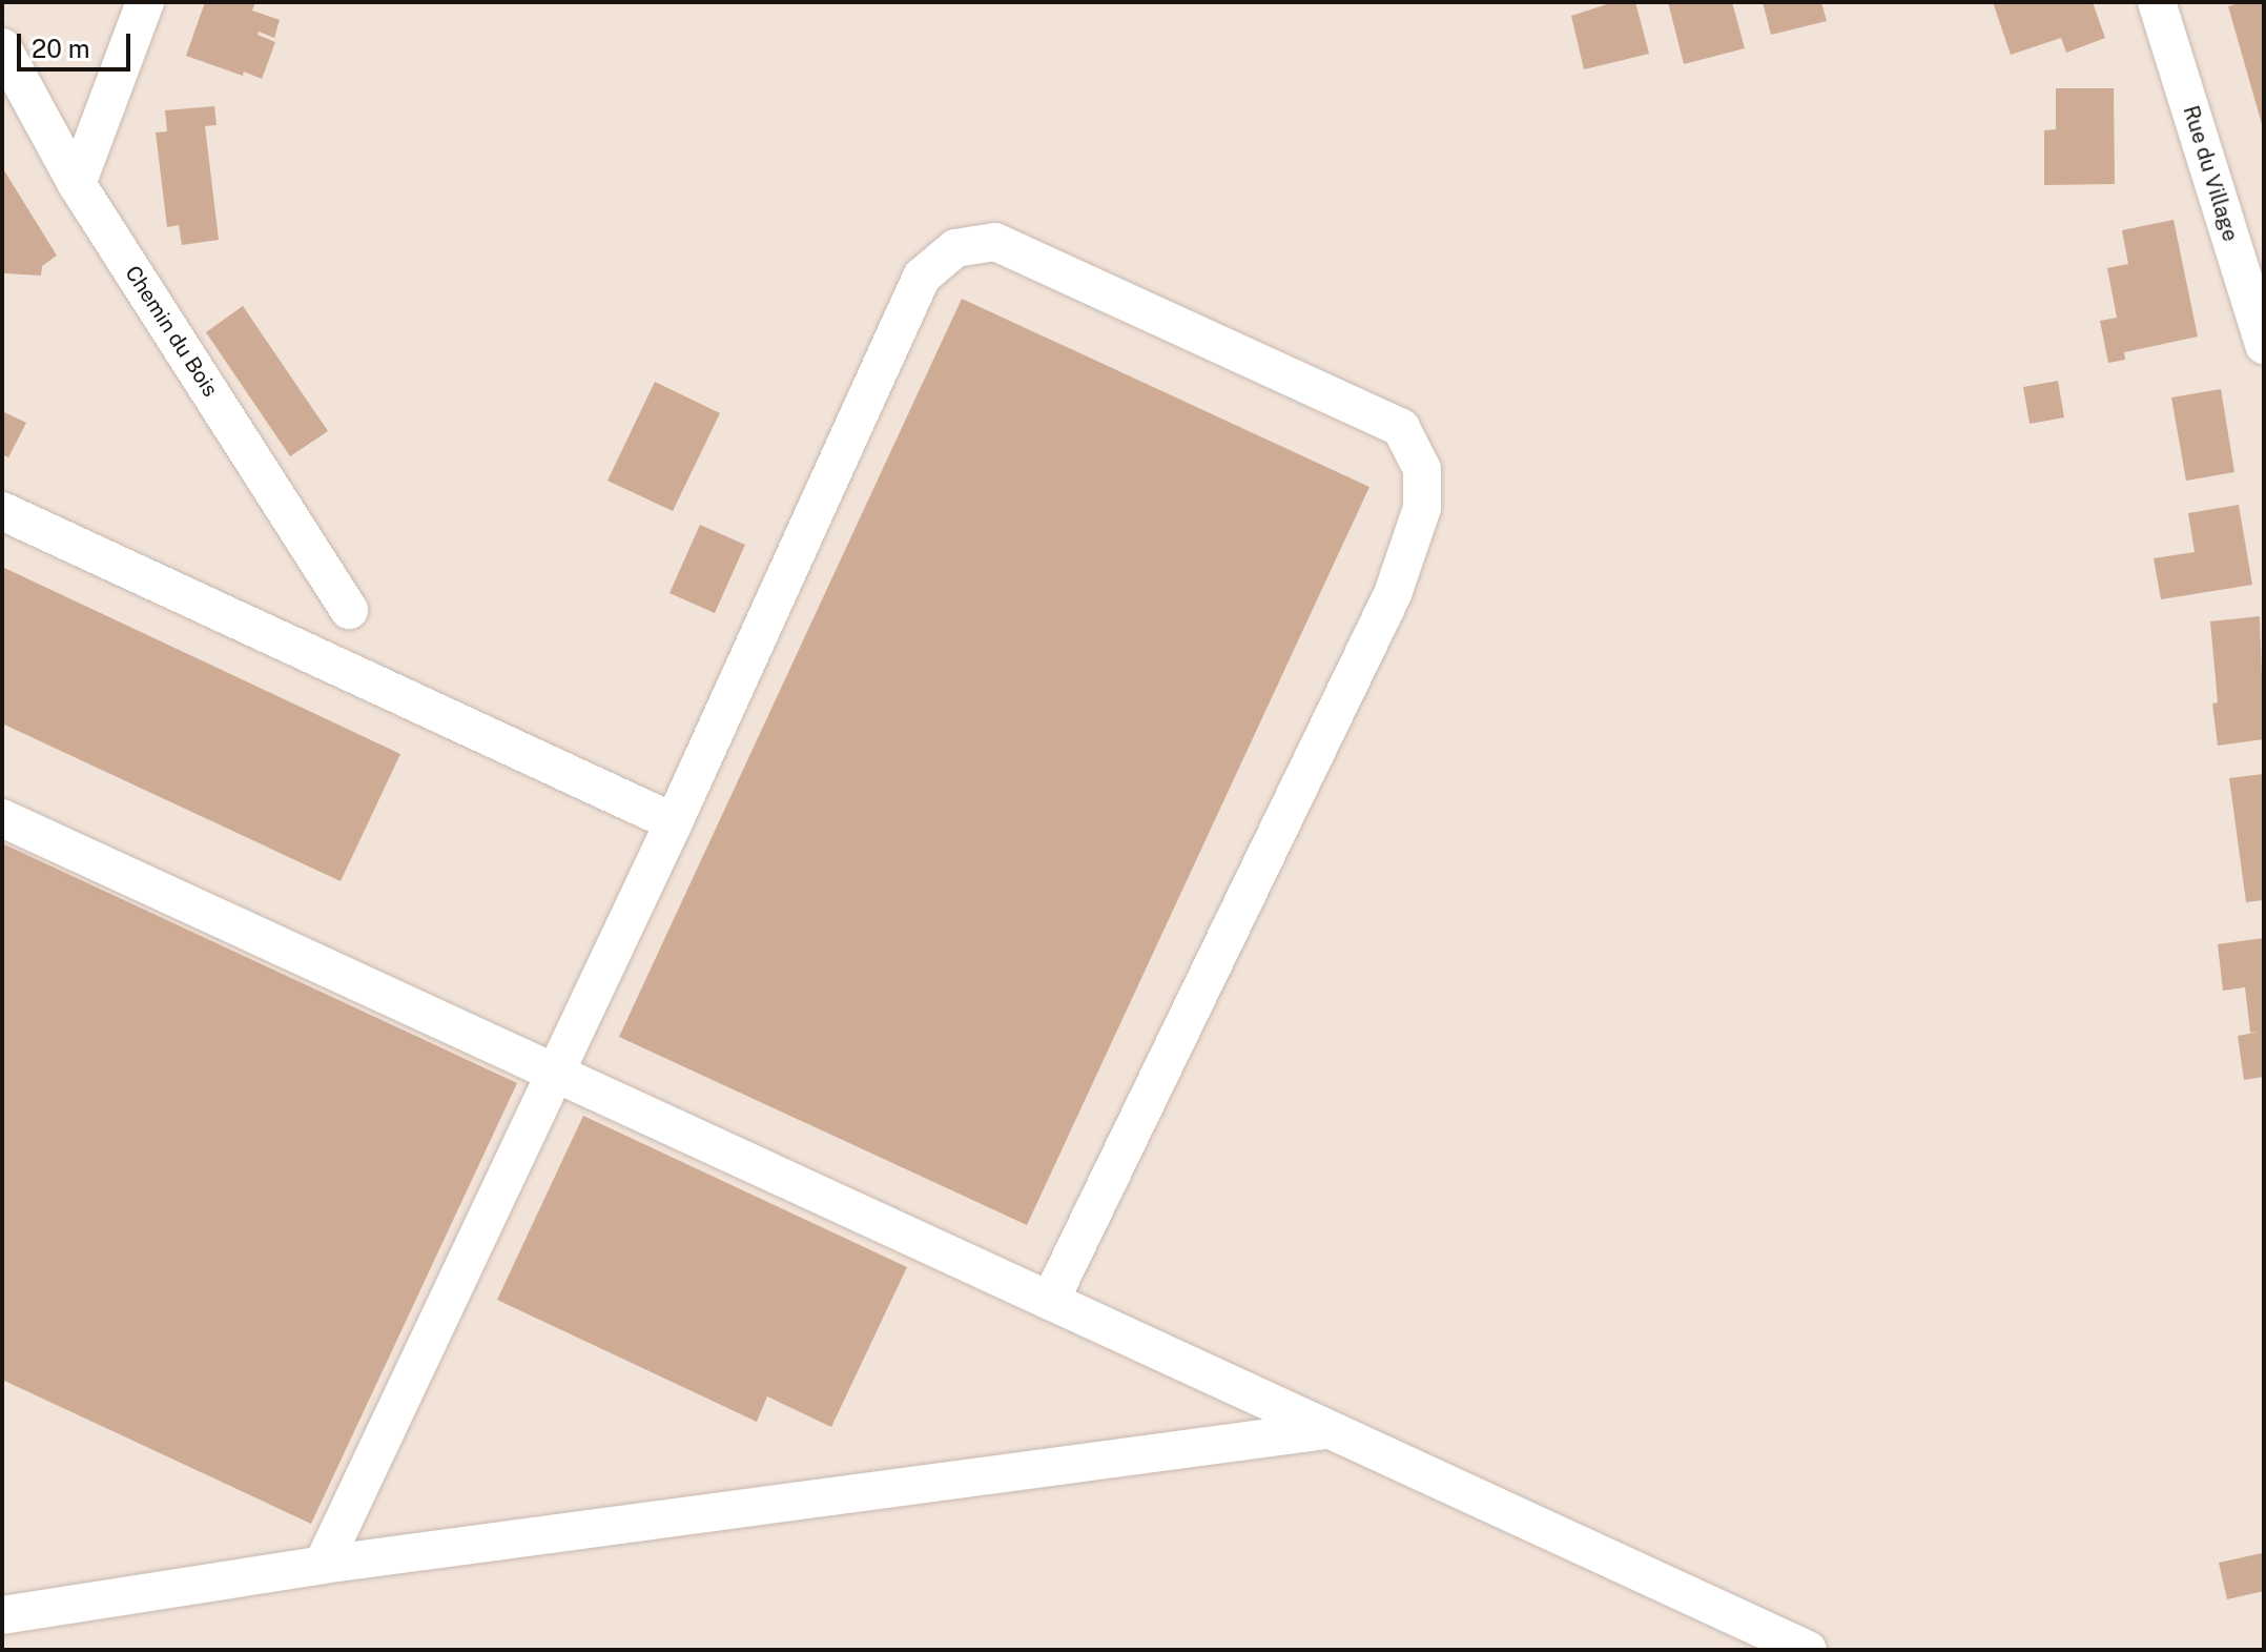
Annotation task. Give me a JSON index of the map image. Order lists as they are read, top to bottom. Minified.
{"streets":{"street":["Rue du Village","Chemin du Bois"]},"scale_bar":"20 m"}
